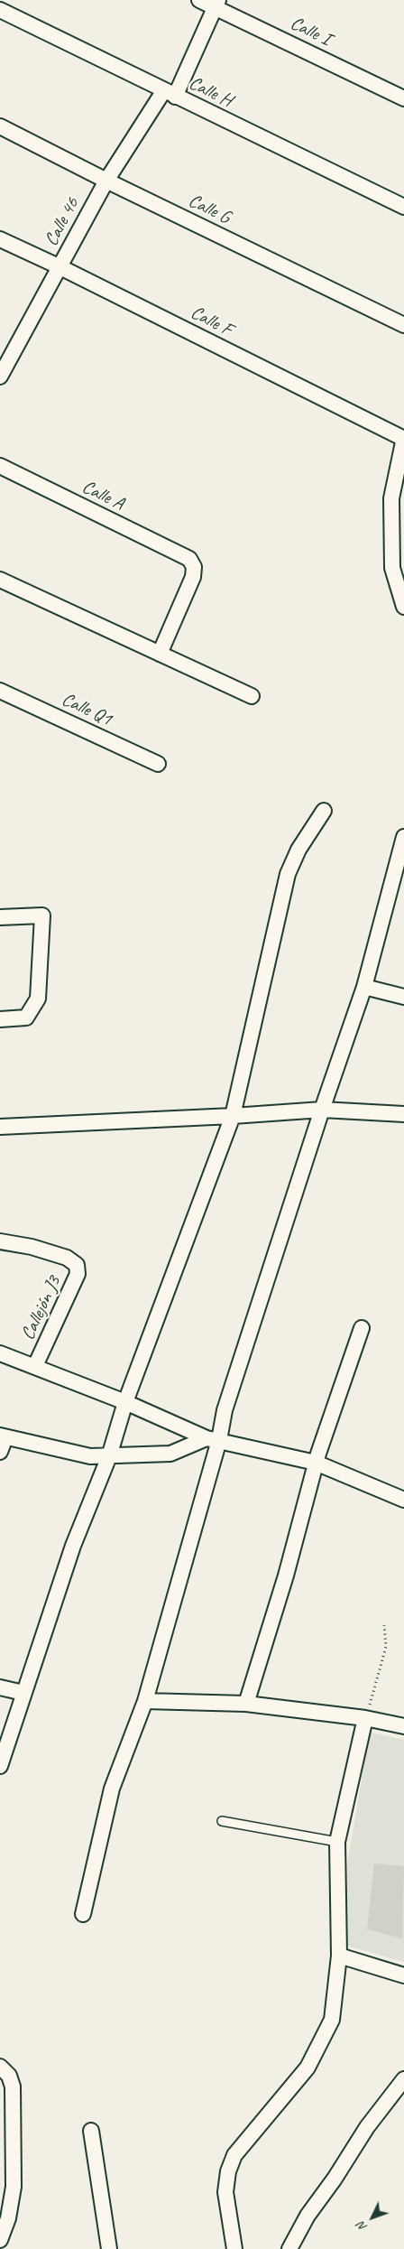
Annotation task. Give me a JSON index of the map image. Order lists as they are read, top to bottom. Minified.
{"streets":{"street":["Calle I","Calle H","Calle G","Calle 46","Calle F","Calle A","Calle Q1","Callejón J3"]},"crossings":[["Calle I","Calle 46"],["Calle H","Calle 46"],["Calle G","Calle 46"],["Calle 46","Calle F"]],"north":"bottom left"}
